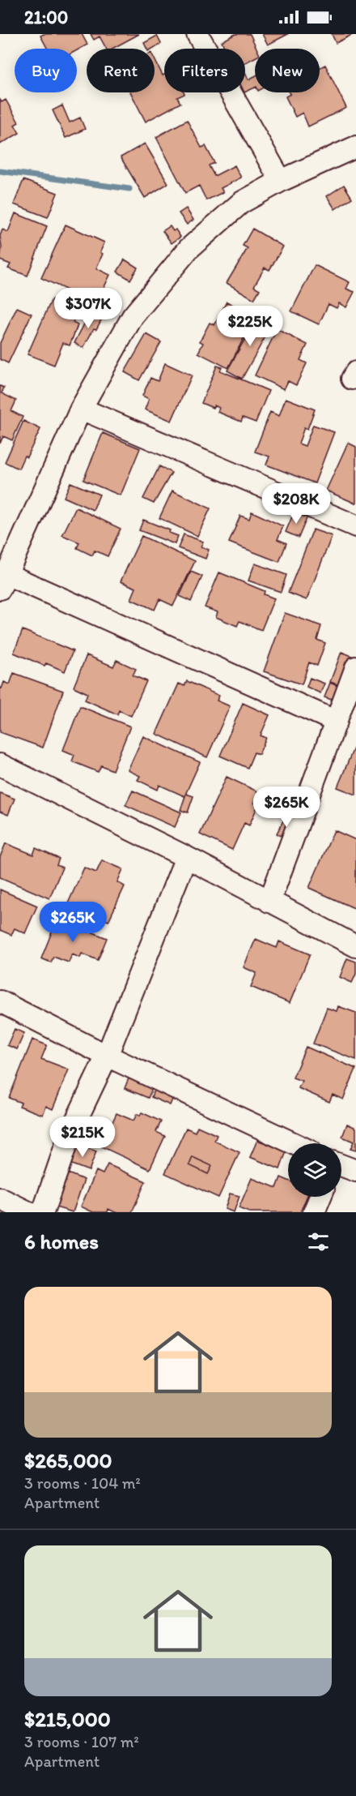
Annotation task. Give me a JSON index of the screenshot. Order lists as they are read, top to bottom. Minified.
{"page":{"status":"21:00","chip":["Buy","Rent","Filters","New"],"price":["$307K","$225K","$208K","$265K","$265K","$215K"],"heading":"6 homes","list":[{"name":"$265,000","note":"3 rooms · 104 m² · Apartment"},{"name":"$215,000","note":"3 rooms · 107 m² · Apartment"}]}}
